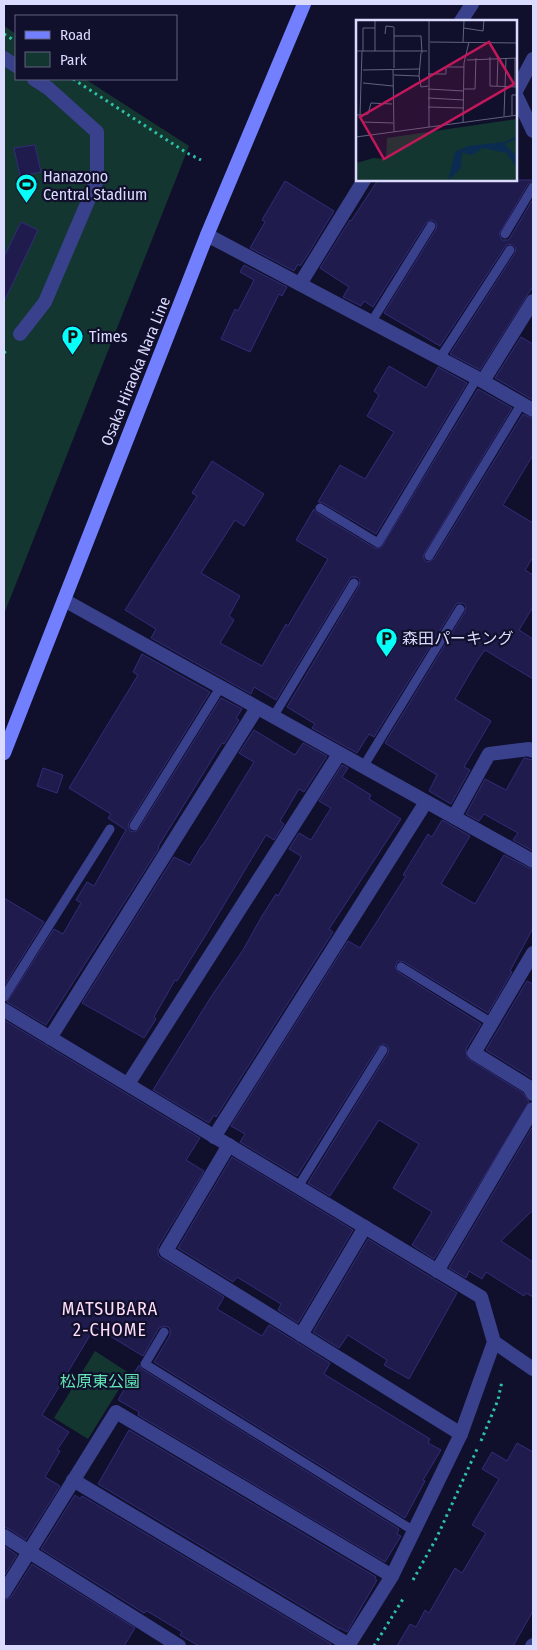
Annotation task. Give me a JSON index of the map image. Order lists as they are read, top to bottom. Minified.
{"streets":{"main road":["Osaka Hiraoka Nara Line"]},"districts":["MATSUBARA 2-CHOME"],"parks":["松原東公園"],"places":{"sports":["Hanazono Central Stadium"],"parking":["Times","森田パーキング"]},"legend":["Road","Park"]}
